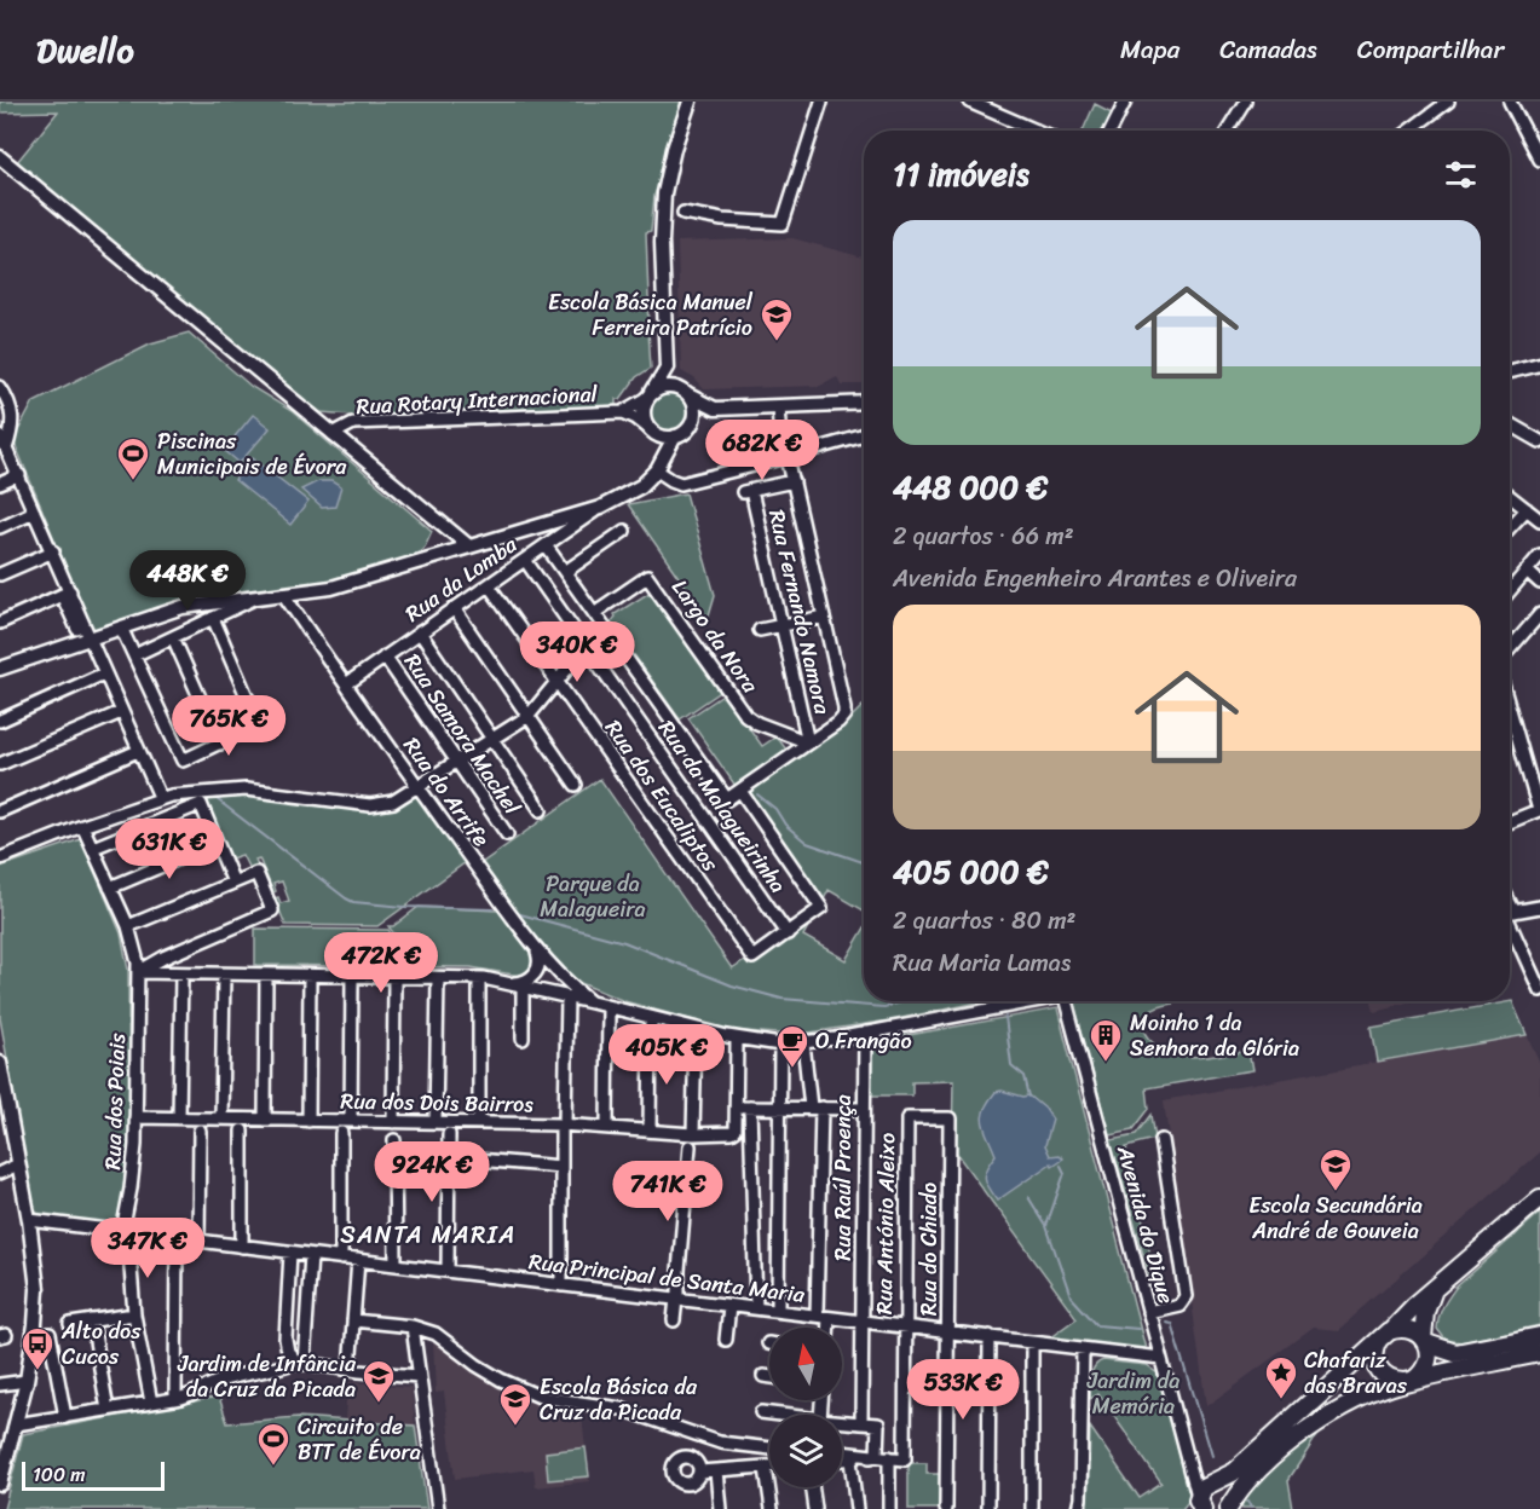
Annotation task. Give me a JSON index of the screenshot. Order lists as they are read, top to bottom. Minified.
{"streets":{"street":["Rua Rotary Internacional","Rua da Lomba","Rua Fernando Namora","Largo da Nora","Rua Samora Machel","Rua do Arrife","Rua dos Eucaliptos","Rua da Malagueirinha","Rua dos Poiais","Rua dos Dois Bairros","Rua Raúl Proença","Rua António Aleixo","Avenida do Dique","Rua do Chiado","Rua Principal de Santa Maria"]},"crossings":[["Rua da Lomba","Rua Samora Machel"],["Rua da Lomba","Rua do Arrife"],["Rua da Lomba","Rua dos Eucaliptos"],["Rua da Lomba","Rua da Malagueirinha"],["Rua Fernando Namora","Largo da Nora"],["Rua dos Eucaliptos","Rua da Malagueirinha"],["Rua dos Poiais","Rua dos Dois Bairros"],["Rua dos Poiais","Rua Principal de Santa Maria"],["Rua Raúl Proença","Rua Principal de Santa Maria"],["Rua António Aleixo","Rua do Chiado"],["Rua António Aleixo","Rua Principal de Santa Maria"],["Avenida do Dique","Rua Principal de Santa Maria"],["Rua do Chiado","Rua Principal de Santa Maria"]],"districts":["SANTA MARIA"],"parks":["Parque da Malagueira","Jardim da Memória"],"places":{"school or university":["Escola Básica Manuel Ferreira Patrício","Escola Secundária André de Gouveia","Jardim de Infância da Cruz da Picada","Escola Básica da Cruz da Picada"],"sports":["Piscinas Municipais de Évora","Circuito de BTT de Évora"],"building":["Moinho 1 da Senhora da Glória"],"cafe":["O Frangão"],"bus stop":["Alto dos Cucos"],"place":["Chafariz das Bravas"]},"scale_bar":"100 m","north":"top","page":{"header":"Dwello","nav":["Mapa","Camadas","Compartilhar"],"heading":"11 imóveis","list":[{"name":"448 000 €","note":"2 quartos · 66 m² · Avenida Engenheiro Arantes e Oliveira"},{"name":"405 000 €","note":"2 quartos · 80 m² · Rua Maria Lamas"}],"price":["682K €","448K €","340K €","765K €","631K €","472K €","405K €","924K €","741K €","347K €","533K €"],"scale":"100 m"}}
